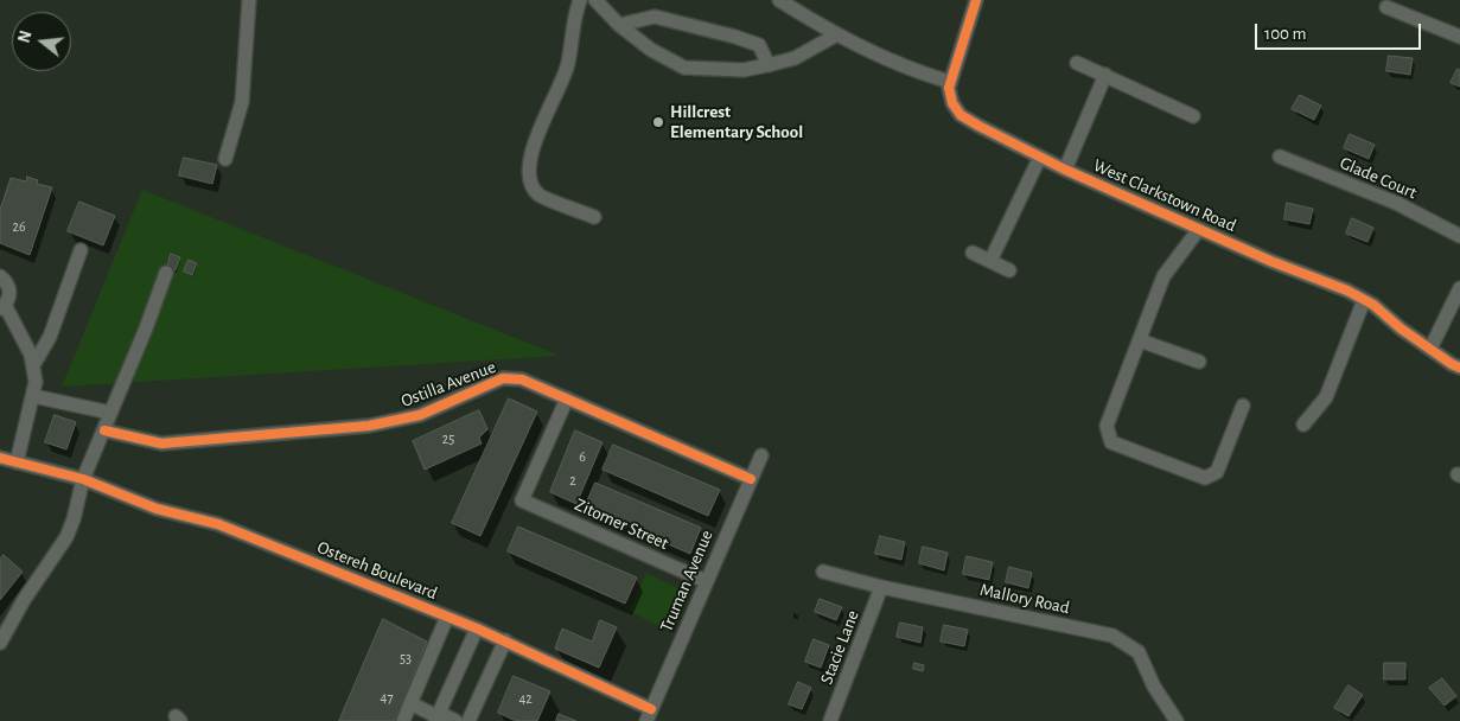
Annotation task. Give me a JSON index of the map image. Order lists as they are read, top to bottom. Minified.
{"streets":{"street":["Glade Court","West Clarkstown Road","Ostilla Avenue","Zitomer Street","Ostereh Boulevard","Truman Avenue","Mallory Road","Stacie Lane"]},"crossings":[["Ostilla Avenue","Zitomer Street"],["Ostilla Avenue","Truman Avenue"],["Zitomer Street","Truman Avenue"],["Ostereh Boulevard","Truman Avenue"],["Mallory Road","Stacie Lane"]],"places":["Hillcrest Elementary School"],"house_numbers":["26","25","6","2","53","47","42"],"scale_bar":"100 m","north":"left"}
